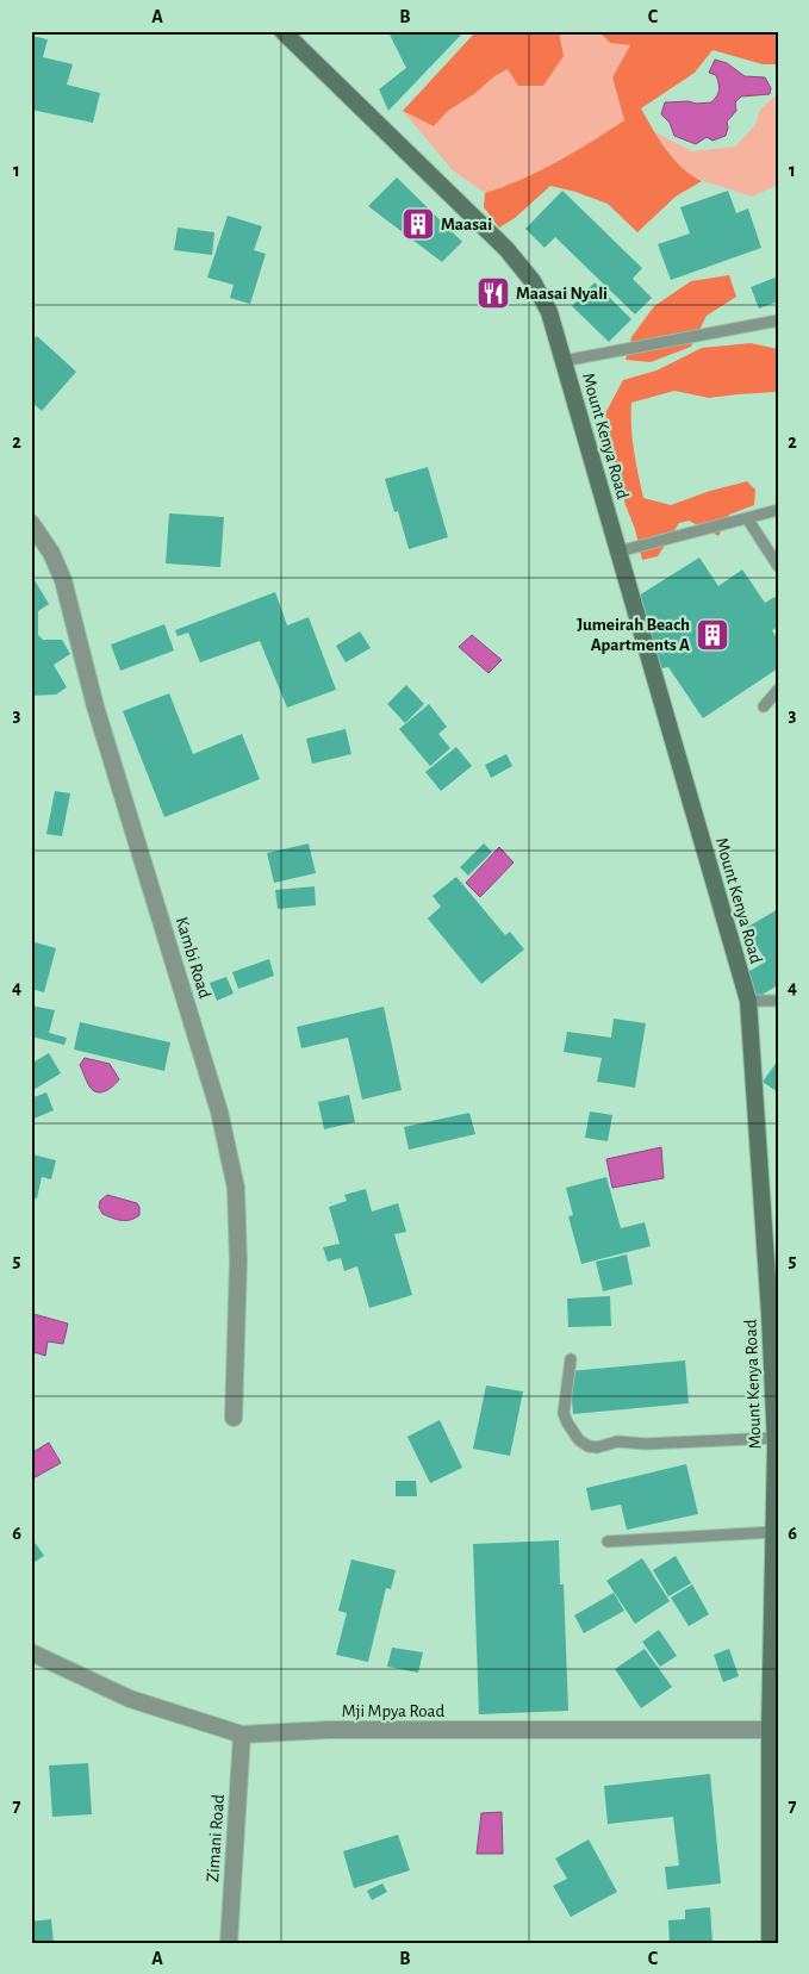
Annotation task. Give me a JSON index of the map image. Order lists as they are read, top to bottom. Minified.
{"streets":{"main road":["Mount Kenya Road"],"street":["Kambi Road","Mji Mpya Road","Zimani Road"]},"crossings":[["Mount Kenya Road","Mji Mpya Road"],["Mji Mpya Road","Zimani Road"]],"places":{"building":["Maasai","Jumeirah Beach Apartments A"],"restaurant":["Maasai Nyali"]},"grid":{"columns":["A","B","C"],"rows":["1","2","3","4","5","6","7"]}}
